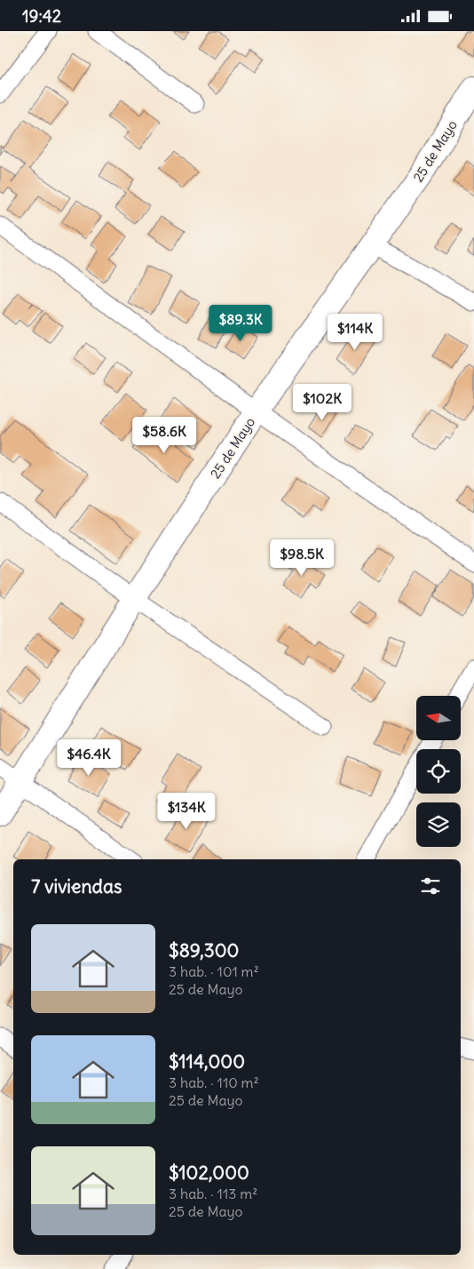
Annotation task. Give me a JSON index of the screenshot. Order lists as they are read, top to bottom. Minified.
{"streets":{"street":["25 de Mayo"]},"north":"left","page":{"status":"19:42","price":["$89.3K","$114K","$102K","$58.6K","$98.5K","$46.4K","$134K"],"heading":"7 viviendas","list":[{"name":"$89,300","note":"3 hab. · 101 m² · 25 de Mayo"},{"name":"$114,000","note":"3 hab. · 110 m² · 25 de Mayo"},{"name":"$102,000","note":"3 hab. · 113 m² · 25 de Mayo"}]}}
